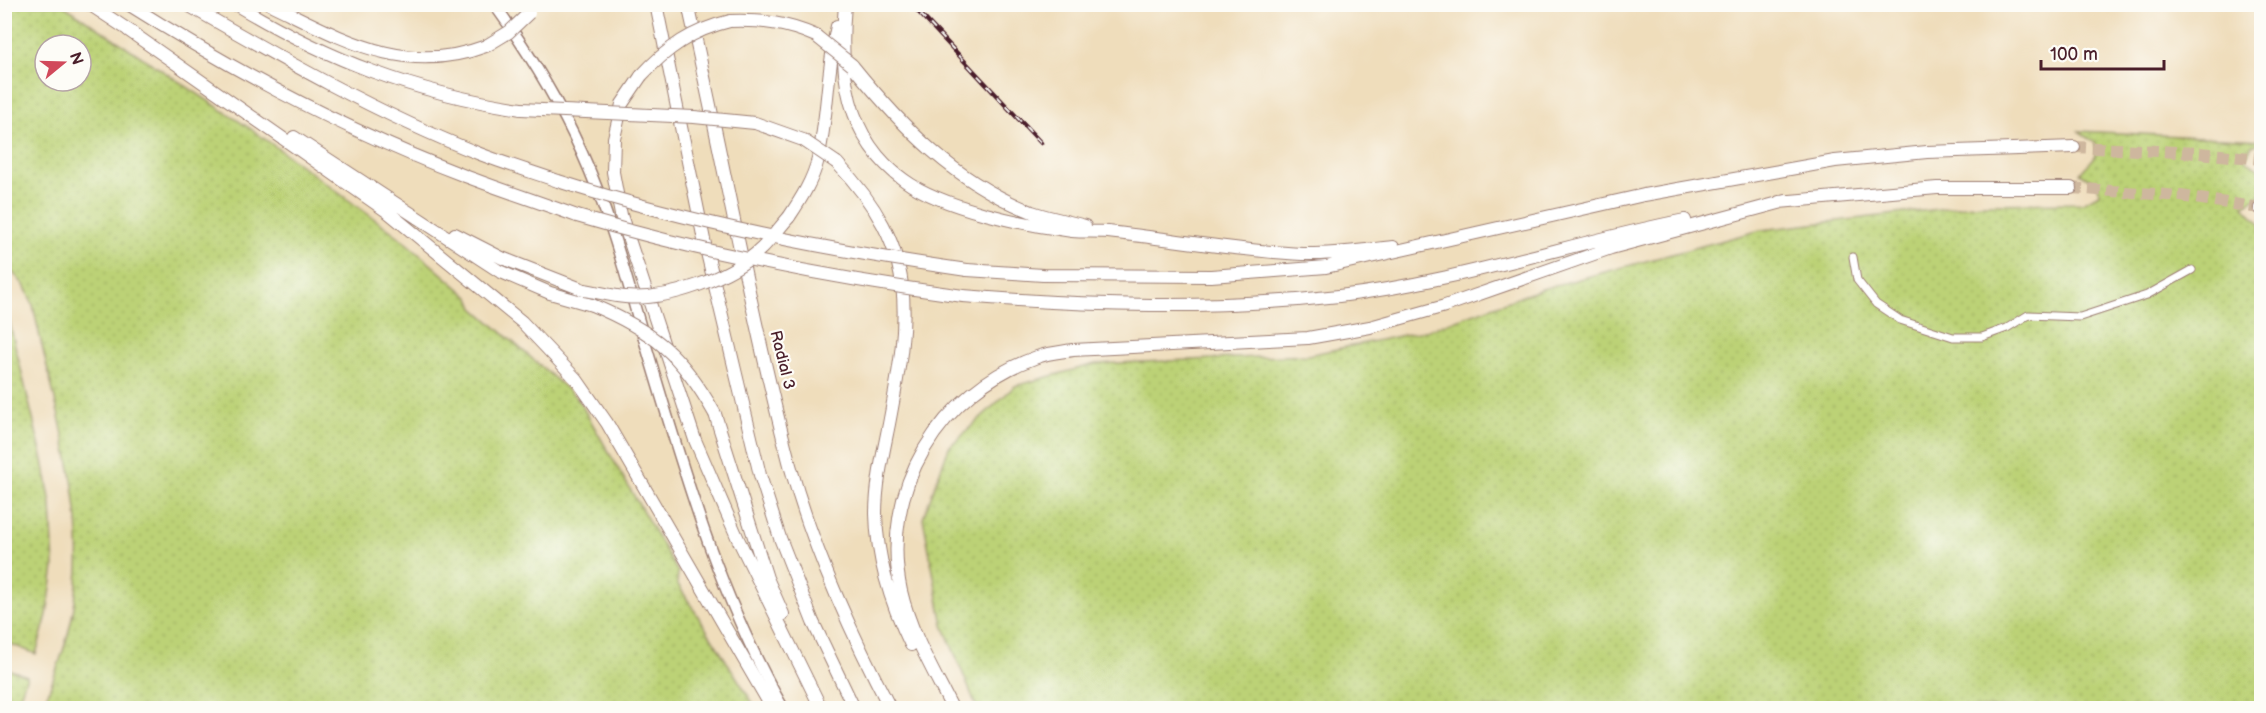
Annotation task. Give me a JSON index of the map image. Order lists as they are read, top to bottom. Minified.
{"streets":{"highway":["Radial 3"]},"scale_bar":"100 m","north":"right"}
